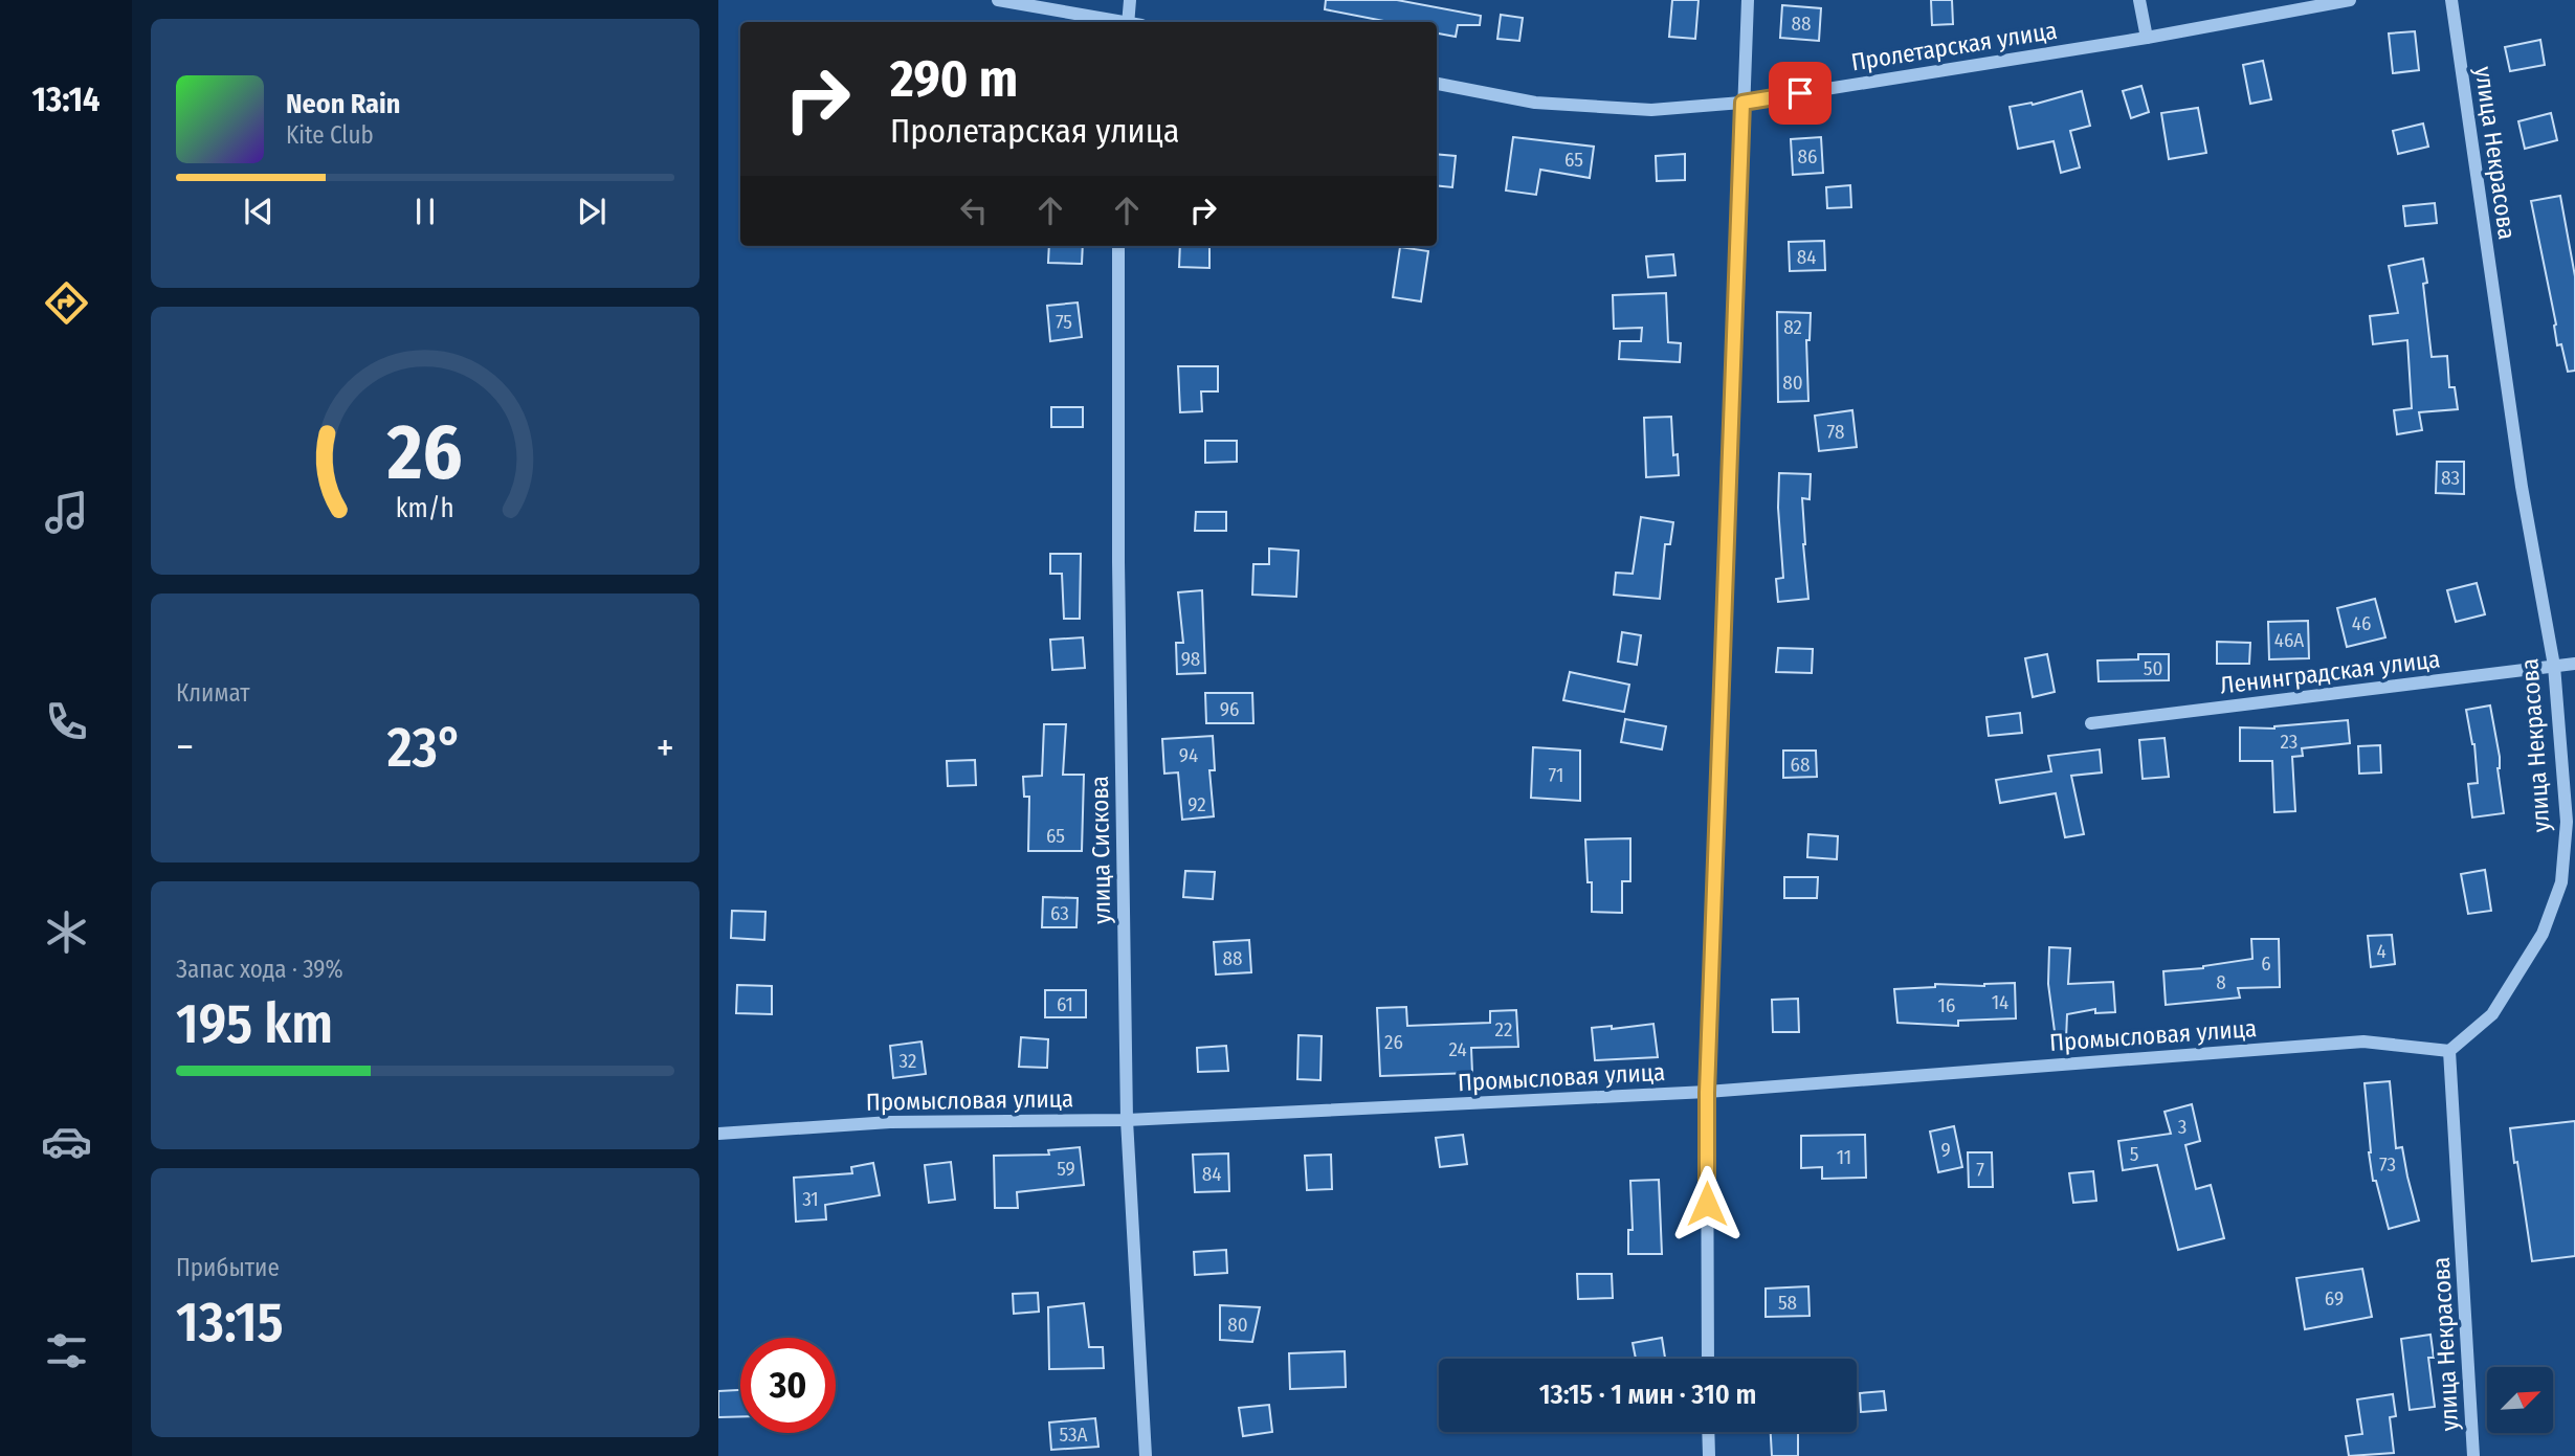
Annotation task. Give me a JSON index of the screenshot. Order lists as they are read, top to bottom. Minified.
{"streets":{"street":["Пролетарская улица","улица Некрасова","Ленинградская улица","улица Сискова","Промысловая улица"]},"crossings":[["улица Некрасова","Ленинградская улица"],["улица Некрасова","Промысловая улица"],["улица Сискова","Промысловая улица"]],"house_numbers":["88","86","65","84","75","82","80","78","83","46","46А","98","50","96","23","94","68","71","92","65","63","4","88","6","8","14","61","16","22","26","24","32","3","9","5","11","73","59","7","84","31","69","58","80","53А"],"north":"top right","page":{"tabs":"13:14","turn":["290 m","Пролетарская улица"],"song":["Neon Rain","Kite Club"],"tile":["Климат",["Запас хода · 39%","195 km"],["Прибытие","13:15"]],"heat":["−","23°","+"],"limit":"30","trip":"13:15 · 1 мин · 310 m","gauge":["26","km/h"]}}
